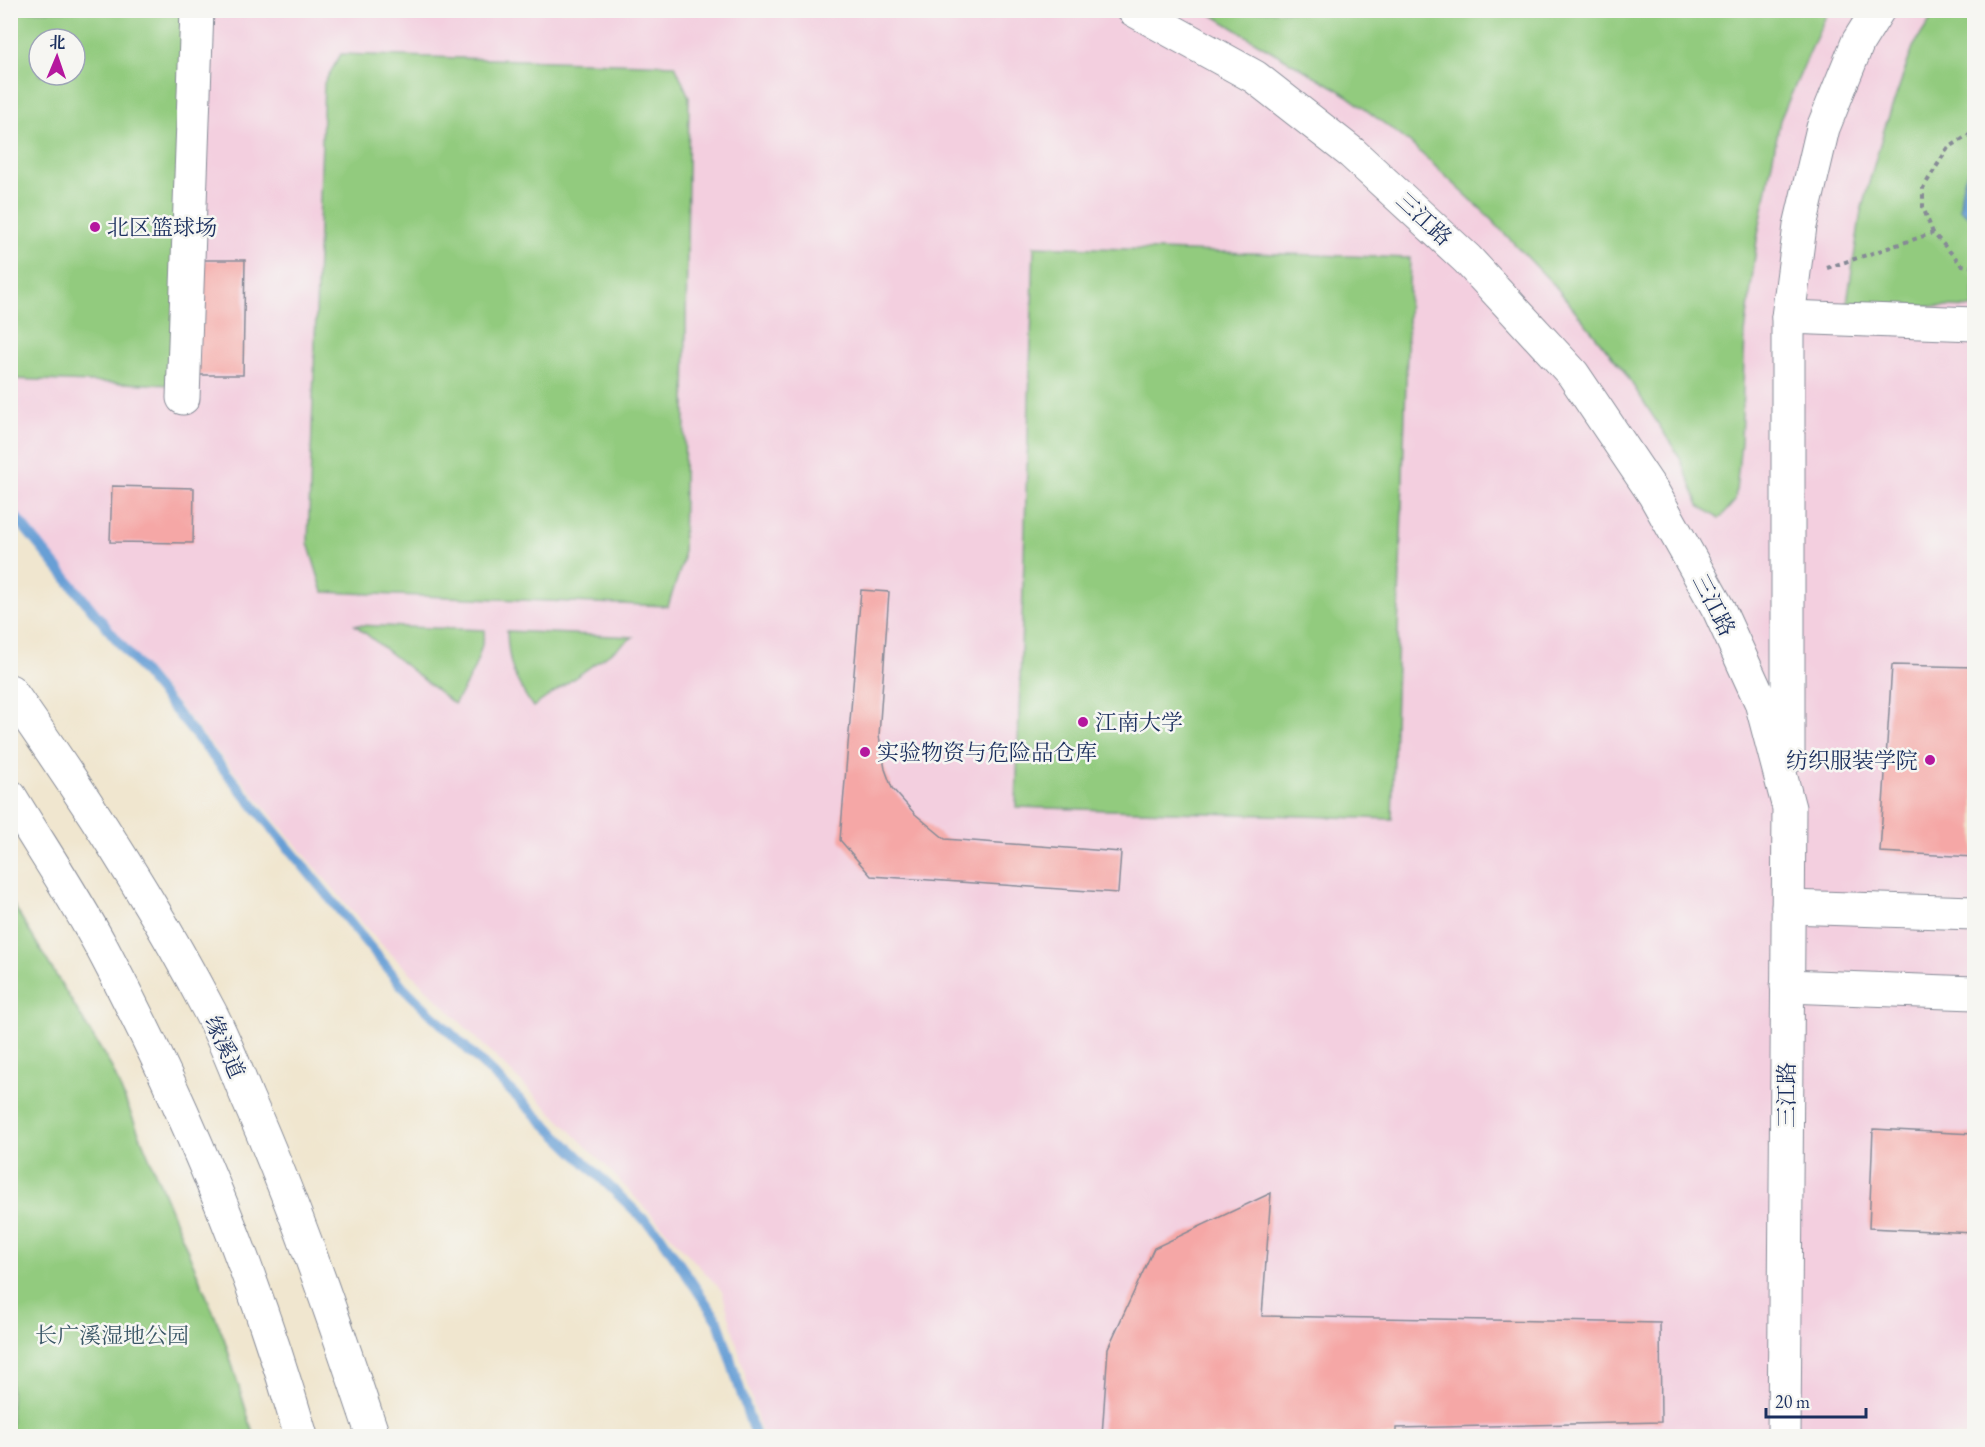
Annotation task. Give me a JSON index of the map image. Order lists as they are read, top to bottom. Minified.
{"streets":{"street":["三江路","缘溪道"]},"parks":["长广溪湿地公园"],"places":["北区篮球场","江南大学","实验物资与危险品仓库","纺织服装学院"],"scale_bar":"20 m","north":"top"}
